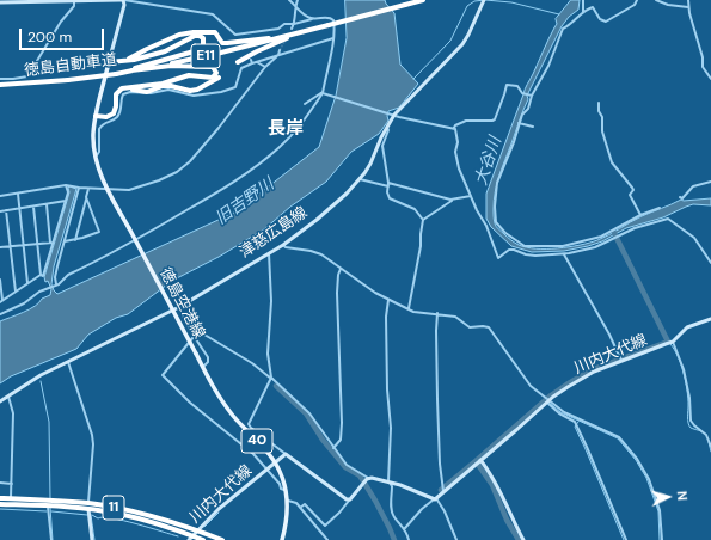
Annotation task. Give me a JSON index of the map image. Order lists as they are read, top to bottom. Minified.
{"streets":{"highway":["E11","徳島自動車道","11"],"main road":["津慈広島線","徳島空港線","川内大代線","40"]},"crossings":[["徳島空港線","川内大代線"],["川内大代線","11"]],"districts":["長岸"],"water":["大谷川","旧吉野川"],"scale_bar":"200 m","north":"right"}
